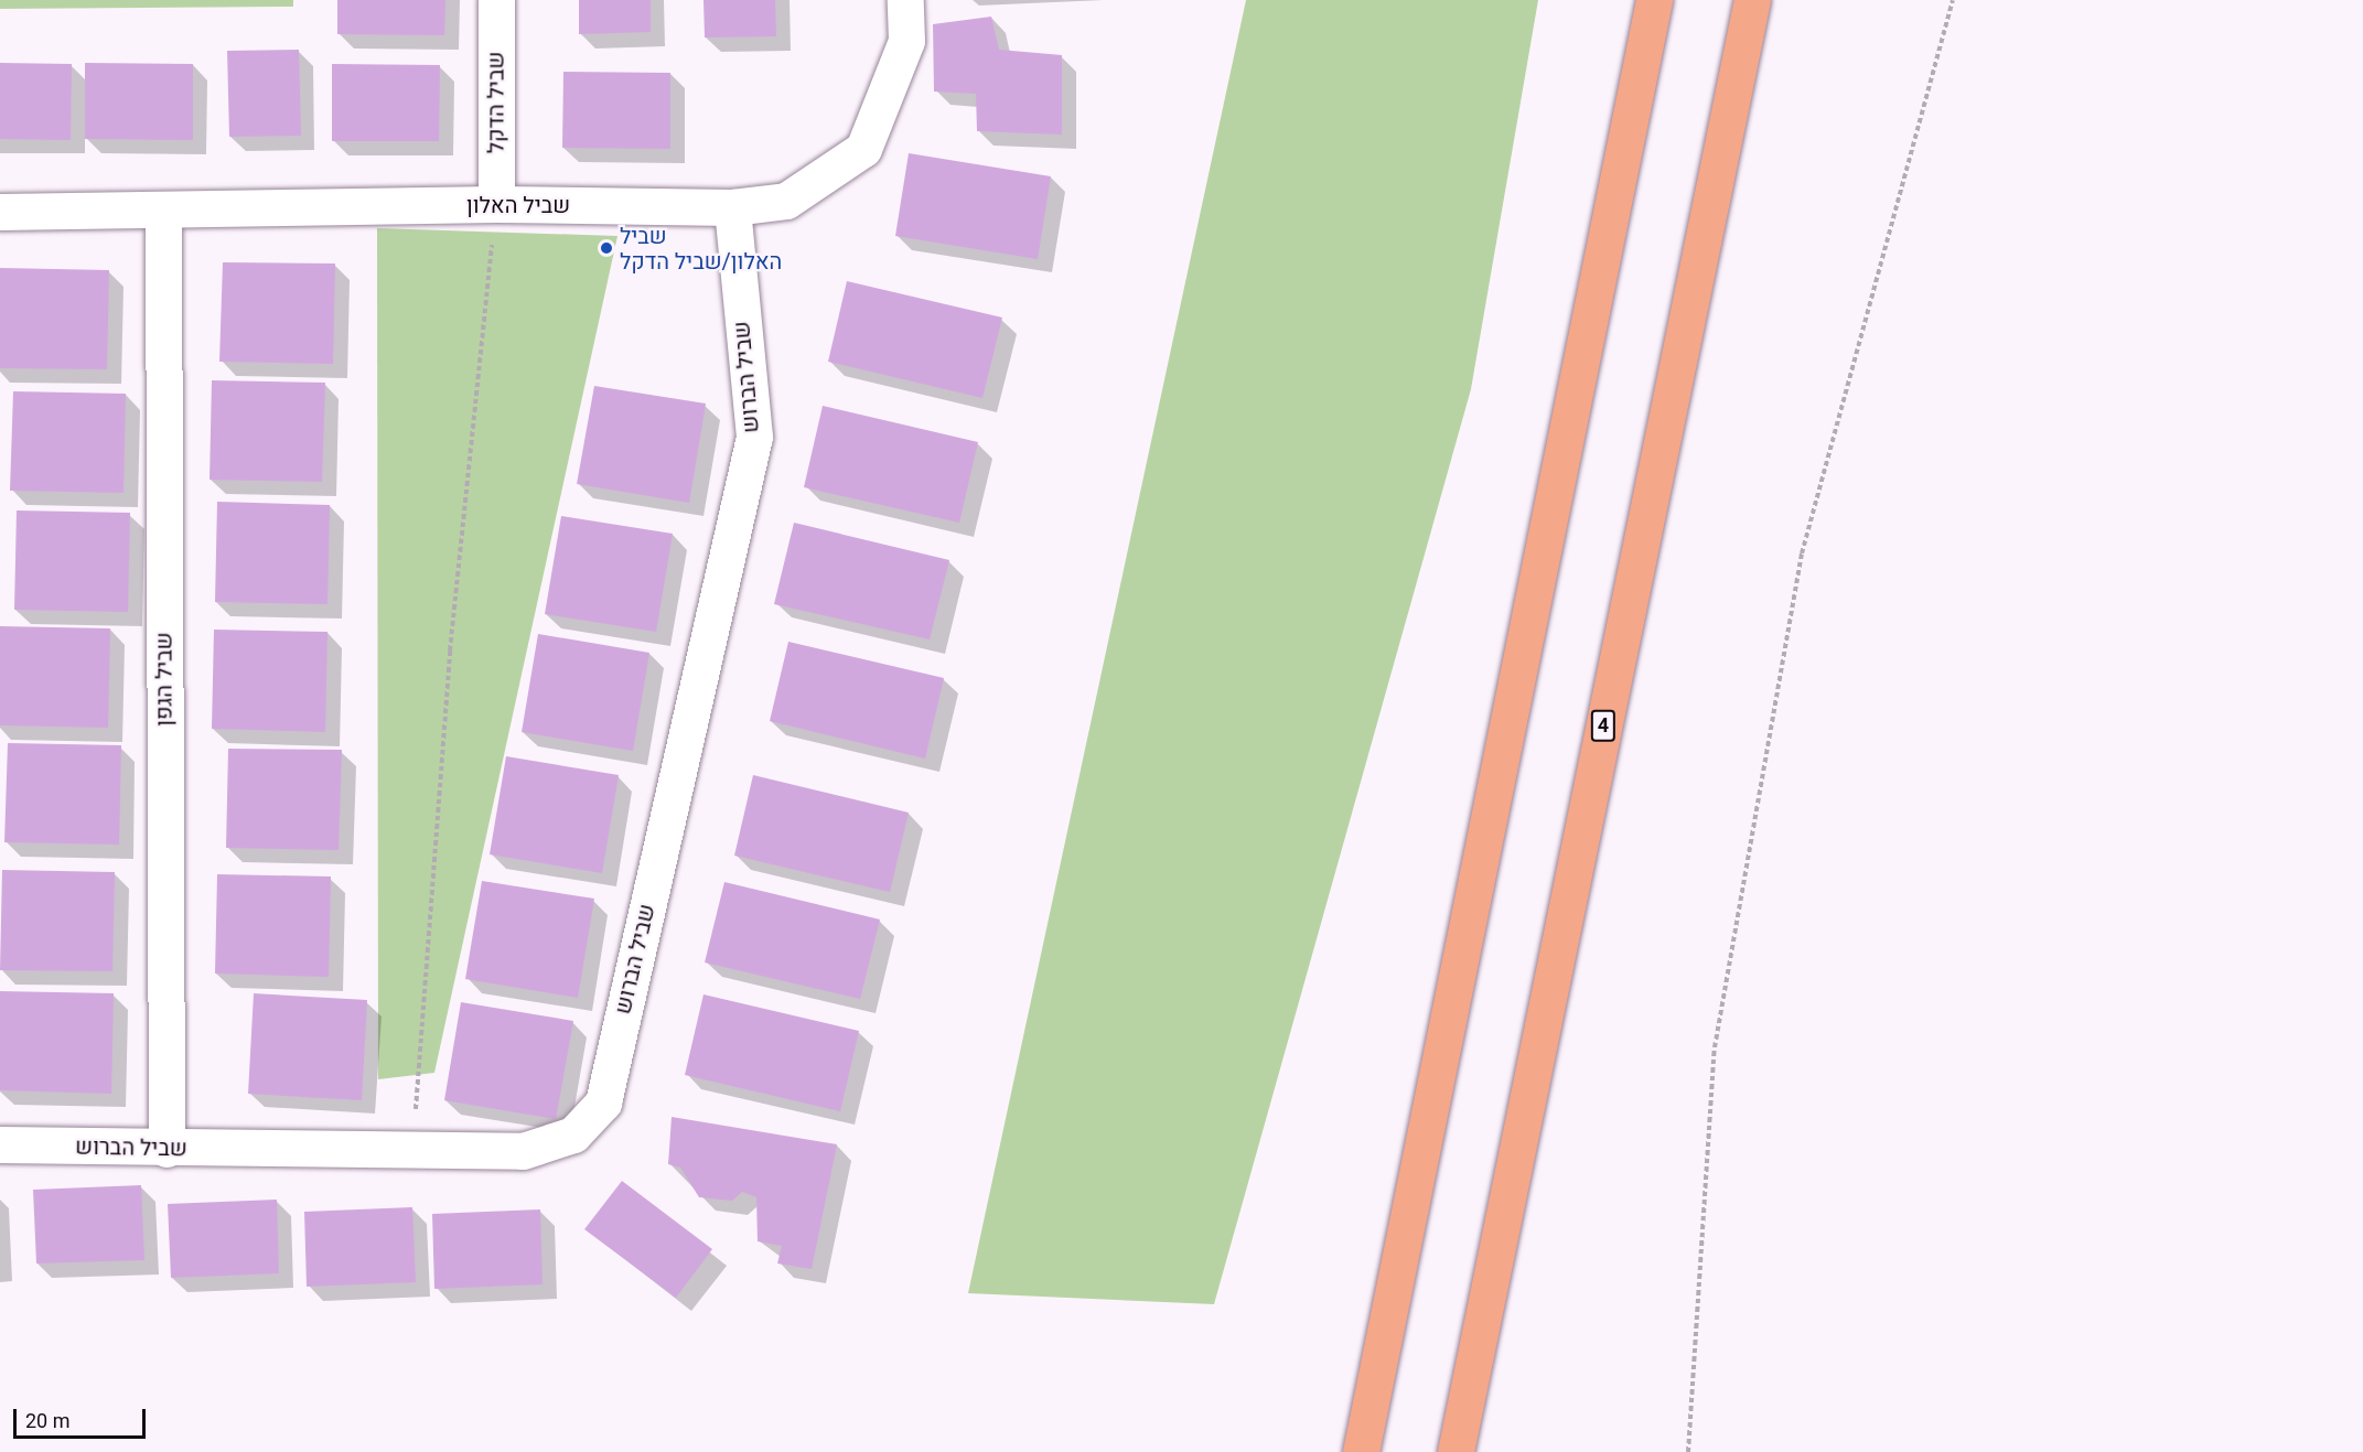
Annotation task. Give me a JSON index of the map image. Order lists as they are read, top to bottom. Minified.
{"streets":{"highway":["4"],"street":["שביל הדקל","שביל האלון","שביל הברוש","שביל הגפן"]},"crossings":[["שביל הדקל","שביל האלון"],["שביל האלון","שביל הברוש"],["שביל האלון","שביל הגפן"],["שביל הברוש","שביל הגפן"]],"places":["שביל האלון/שביל הדקל"],"scale_bar":"20 m"}
